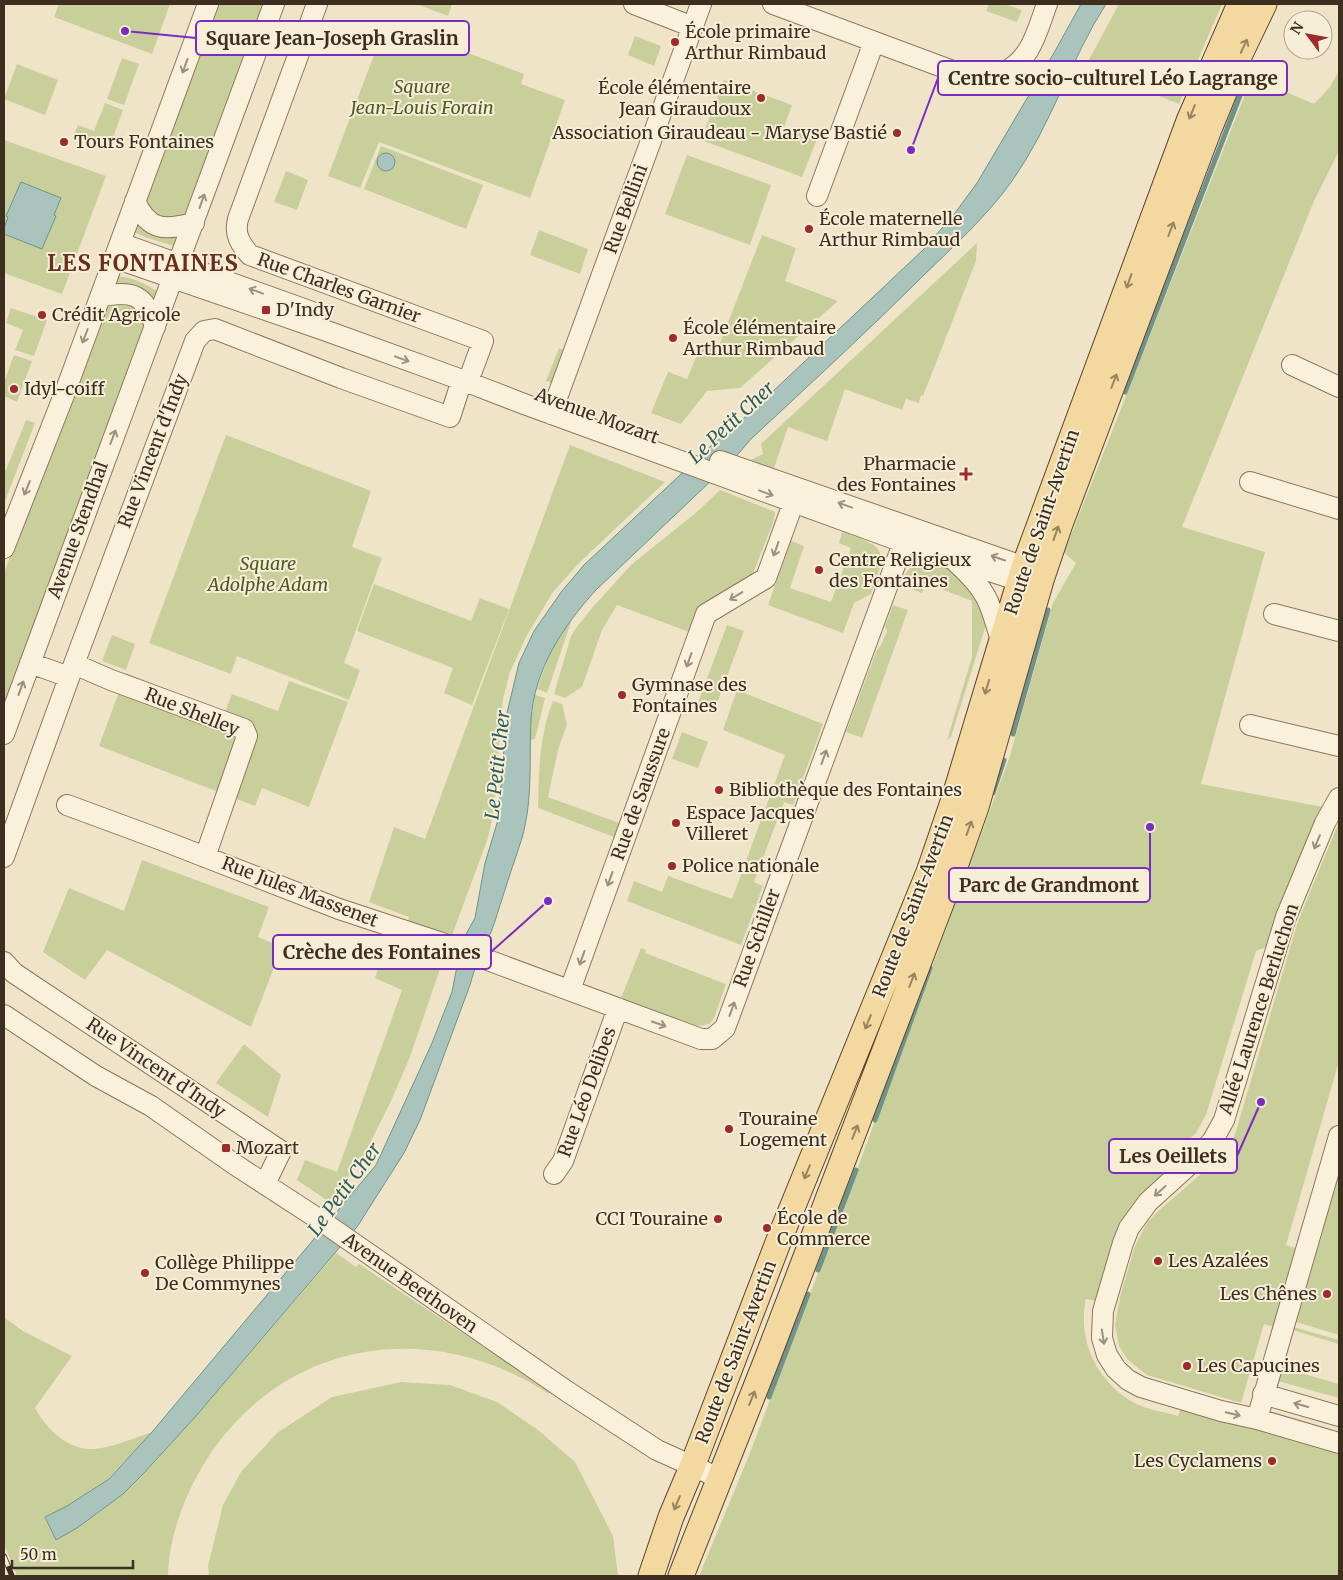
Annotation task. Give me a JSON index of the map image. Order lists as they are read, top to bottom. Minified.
{"streets":{"main road":["Route de Saint-Avertin"],"street":["Rue Bellini","Rue Charles Garnier","Avenue Mozart","Rue Vincent d'Indy","Avenue Stendhal","Rue Shelley","Rue de Saussure","Rue Jules Massenet","Rue Schiller","Allée Laurence Berluchon","Rue Léo Delibes","Avenue Beethoven"]},"crossings":[["Rue Bellini","Avenue Mozart"],["Rue Charles Garnier","Avenue Mozart"],["Rue Charles Garnier","Rue Vincent d'Indy"],["Avenue Mozart","Rue Vincent d'Indy"],["Avenue Mozart","Route de Saint-Avertin"],["Avenue Mozart","Avenue Stendhal"],["Avenue Mozart","Rue de Saussure"],["Avenue Mozart","Rue Schiller"],["Rue Vincent d'Indy","Rue Shelley"],["Rue Vincent d'Indy","Avenue Beethoven"],["Route de Saint-Avertin","Avenue Beethoven"],["Avenue Stendhal","Rue Shelley"],["Rue Shelley","Rue Jules Massenet"],["Rue de Saussure","Rue Jules Massenet"],["Rue Jules Massenet","Rue Schiller"],["Rue Jules Massenet","Rue Léo Delibes"],["Rue Schiller","Rue Léo Delibes"]],"one_way":["Rue de Saussure","Rue Schiller"],"districts":["LES FONTAINES"],"water":["Le Petit Cher"],"parks":["Square Jean-Louis Forain","Square Adolphe Adam"],"places":{"other":["Square Jean-Joseph Graslin","École primaire Arthur Rimbaud","École élémentaire Jean Giraudoux","Association Giraudeau - Maryse Bastié","Tours Fontaines","Centre socio-culturel Léo Lagrange","École maternelle Arthur Rimbaud","Crédit Agricole","École élémentaire Arthur Rimbaud","Idyl-coiff","Centre Religieux des Fontaines","Gymnase des Fontaines","Bibliothèque des Fontaines","Espace Jacques Villeret","Parc de Grandmont","Police nationale","Crèche des Fontaines","Les Oeillets","Touraine Logement","CCI Touraine","École de Commerce","Les Azalées","Collège Philippe De Commynes","Les Chênes","Les Capucines","Les Cyclamens"],"transit":["D'Indy","Mozart"],"health":["Pharmacie des Fontaines"]},"scale_bar":"50 m","north":"top left"}
